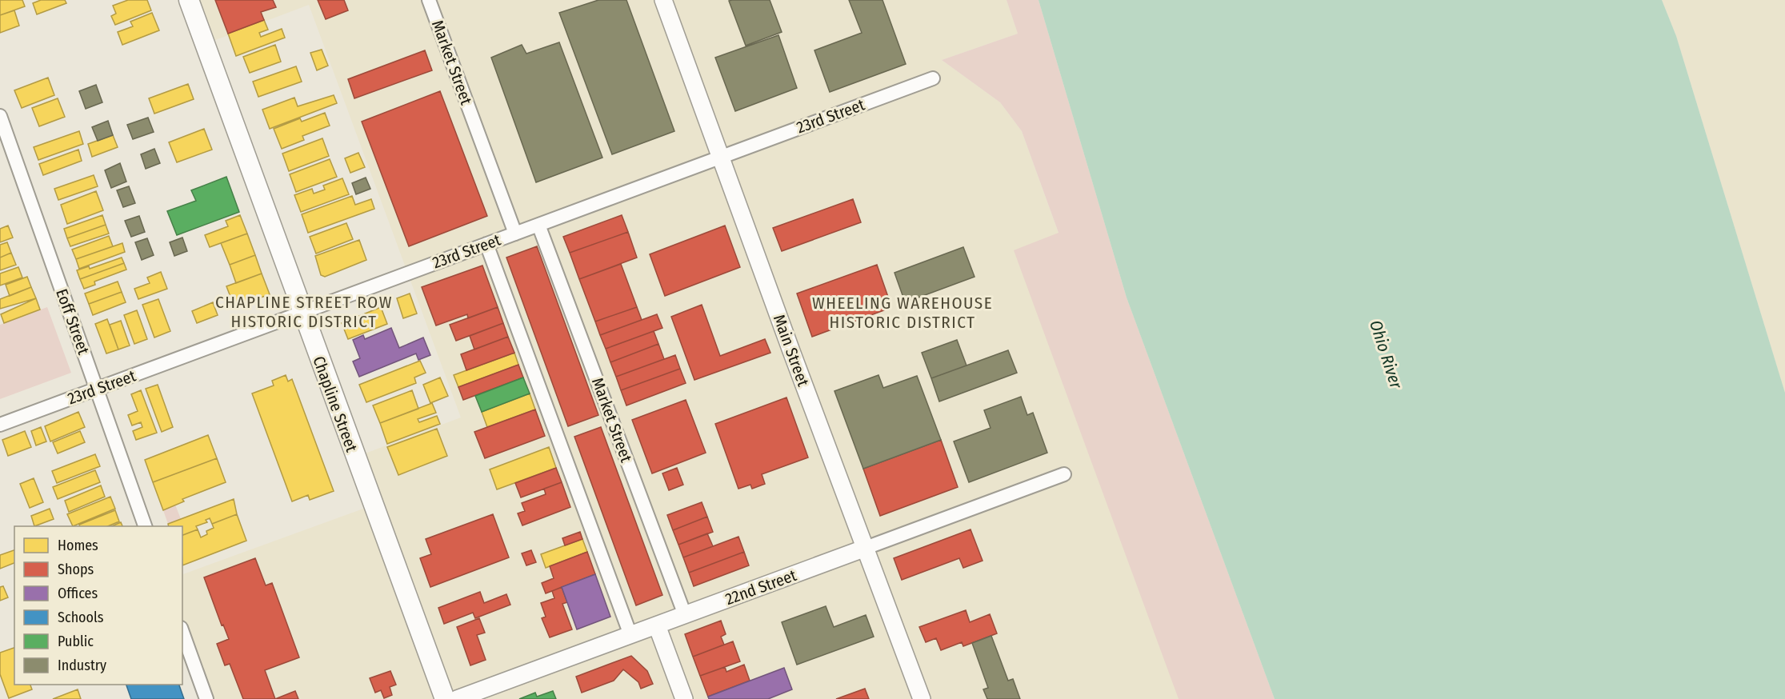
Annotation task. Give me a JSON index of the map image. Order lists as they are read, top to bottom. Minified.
{"streets":{"main road":["Chapline Street"],"street":["Market Street","23rd Street","Eoff Street","Main Street","22nd Street"]},"crossings":[["Market Street","23rd Street"],["Market Street","22nd Street"],["23rd Street","Eoff Street"],["23rd Street","Main Street"],["23rd Street","Chapline Street"],["Main Street","22nd Street"]],"districts":["CHAPLINE STREET ROW HISTORIC DISTRICT","WHEELING WAREHOUSE HISTORIC DISTRICT"],"water":["Ohio River"],"legend":["Homes","Shops","Offices","Schools","Public","Industry"]}
